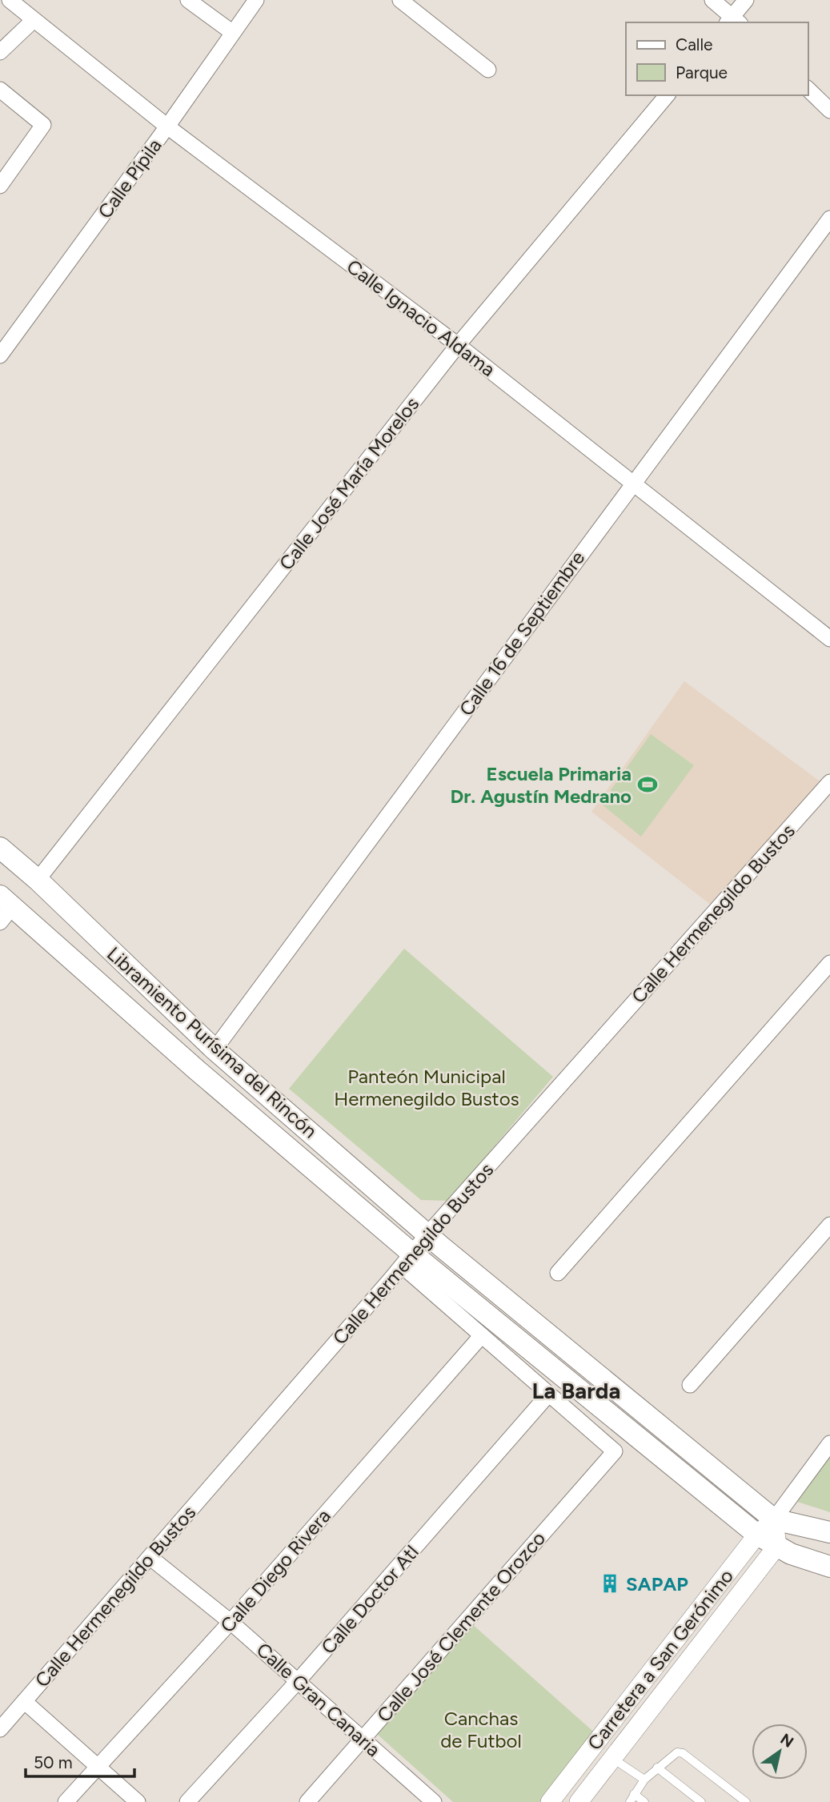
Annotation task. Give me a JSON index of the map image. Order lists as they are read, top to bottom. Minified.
{"streets":{"main road":["Libramiento Purísima del Rincón"],"street":["Calle Pípila","Calle Ignacio Aldama","Calle José María Morelos","Calle 16 de Septiembre","Calle Hermenegildo Bustos","Calle Diego Rivera","Calle Doctor Atl","Calle José Clemente Orozco","Carretera a San Gerónimo","Calle Gran Canaria"]},"crossings":[["Calle Pípila","Calle Ignacio Aldama"],["Calle Ignacio Aldama","Calle José María Morelos"],["Calle Ignacio Aldama","Calle 16 de Septiembre"],["Calle José María Morelos","Libramiento Purísima del Rincón"],["Calle 16 de Septiembre","Libramiento Purísima del Rincón"],["Calle Hermenegildo Bustos","Libramiento Purísima del Rincón"],["Calle Hermenegildo Bustos","Calle Gran Canaria"],["Libramiento Purísima del Rincón","Carretera a San Gerónimo"],["Calle Diego Rivera","Calle Gran Canaria"],["Calle Doctor Atl","Calle José Clemente Orozco"],["Calle Doctor Atl","Calle Gran Canaria"],["Calle José Clemente Orozco","Calle Gran Canaria"]],"districts":["La Barda"],"parks":["Panteón Municipal Hermenegildo Bustos","Canchas de Futbol"],"places":{"sports":["Escuela Primaria Dr. Agustín Medrano"],"building":["SAPAP"]},"legend":["Calle","Parque"],"scale_bar":"50 m","north":"top right"}
